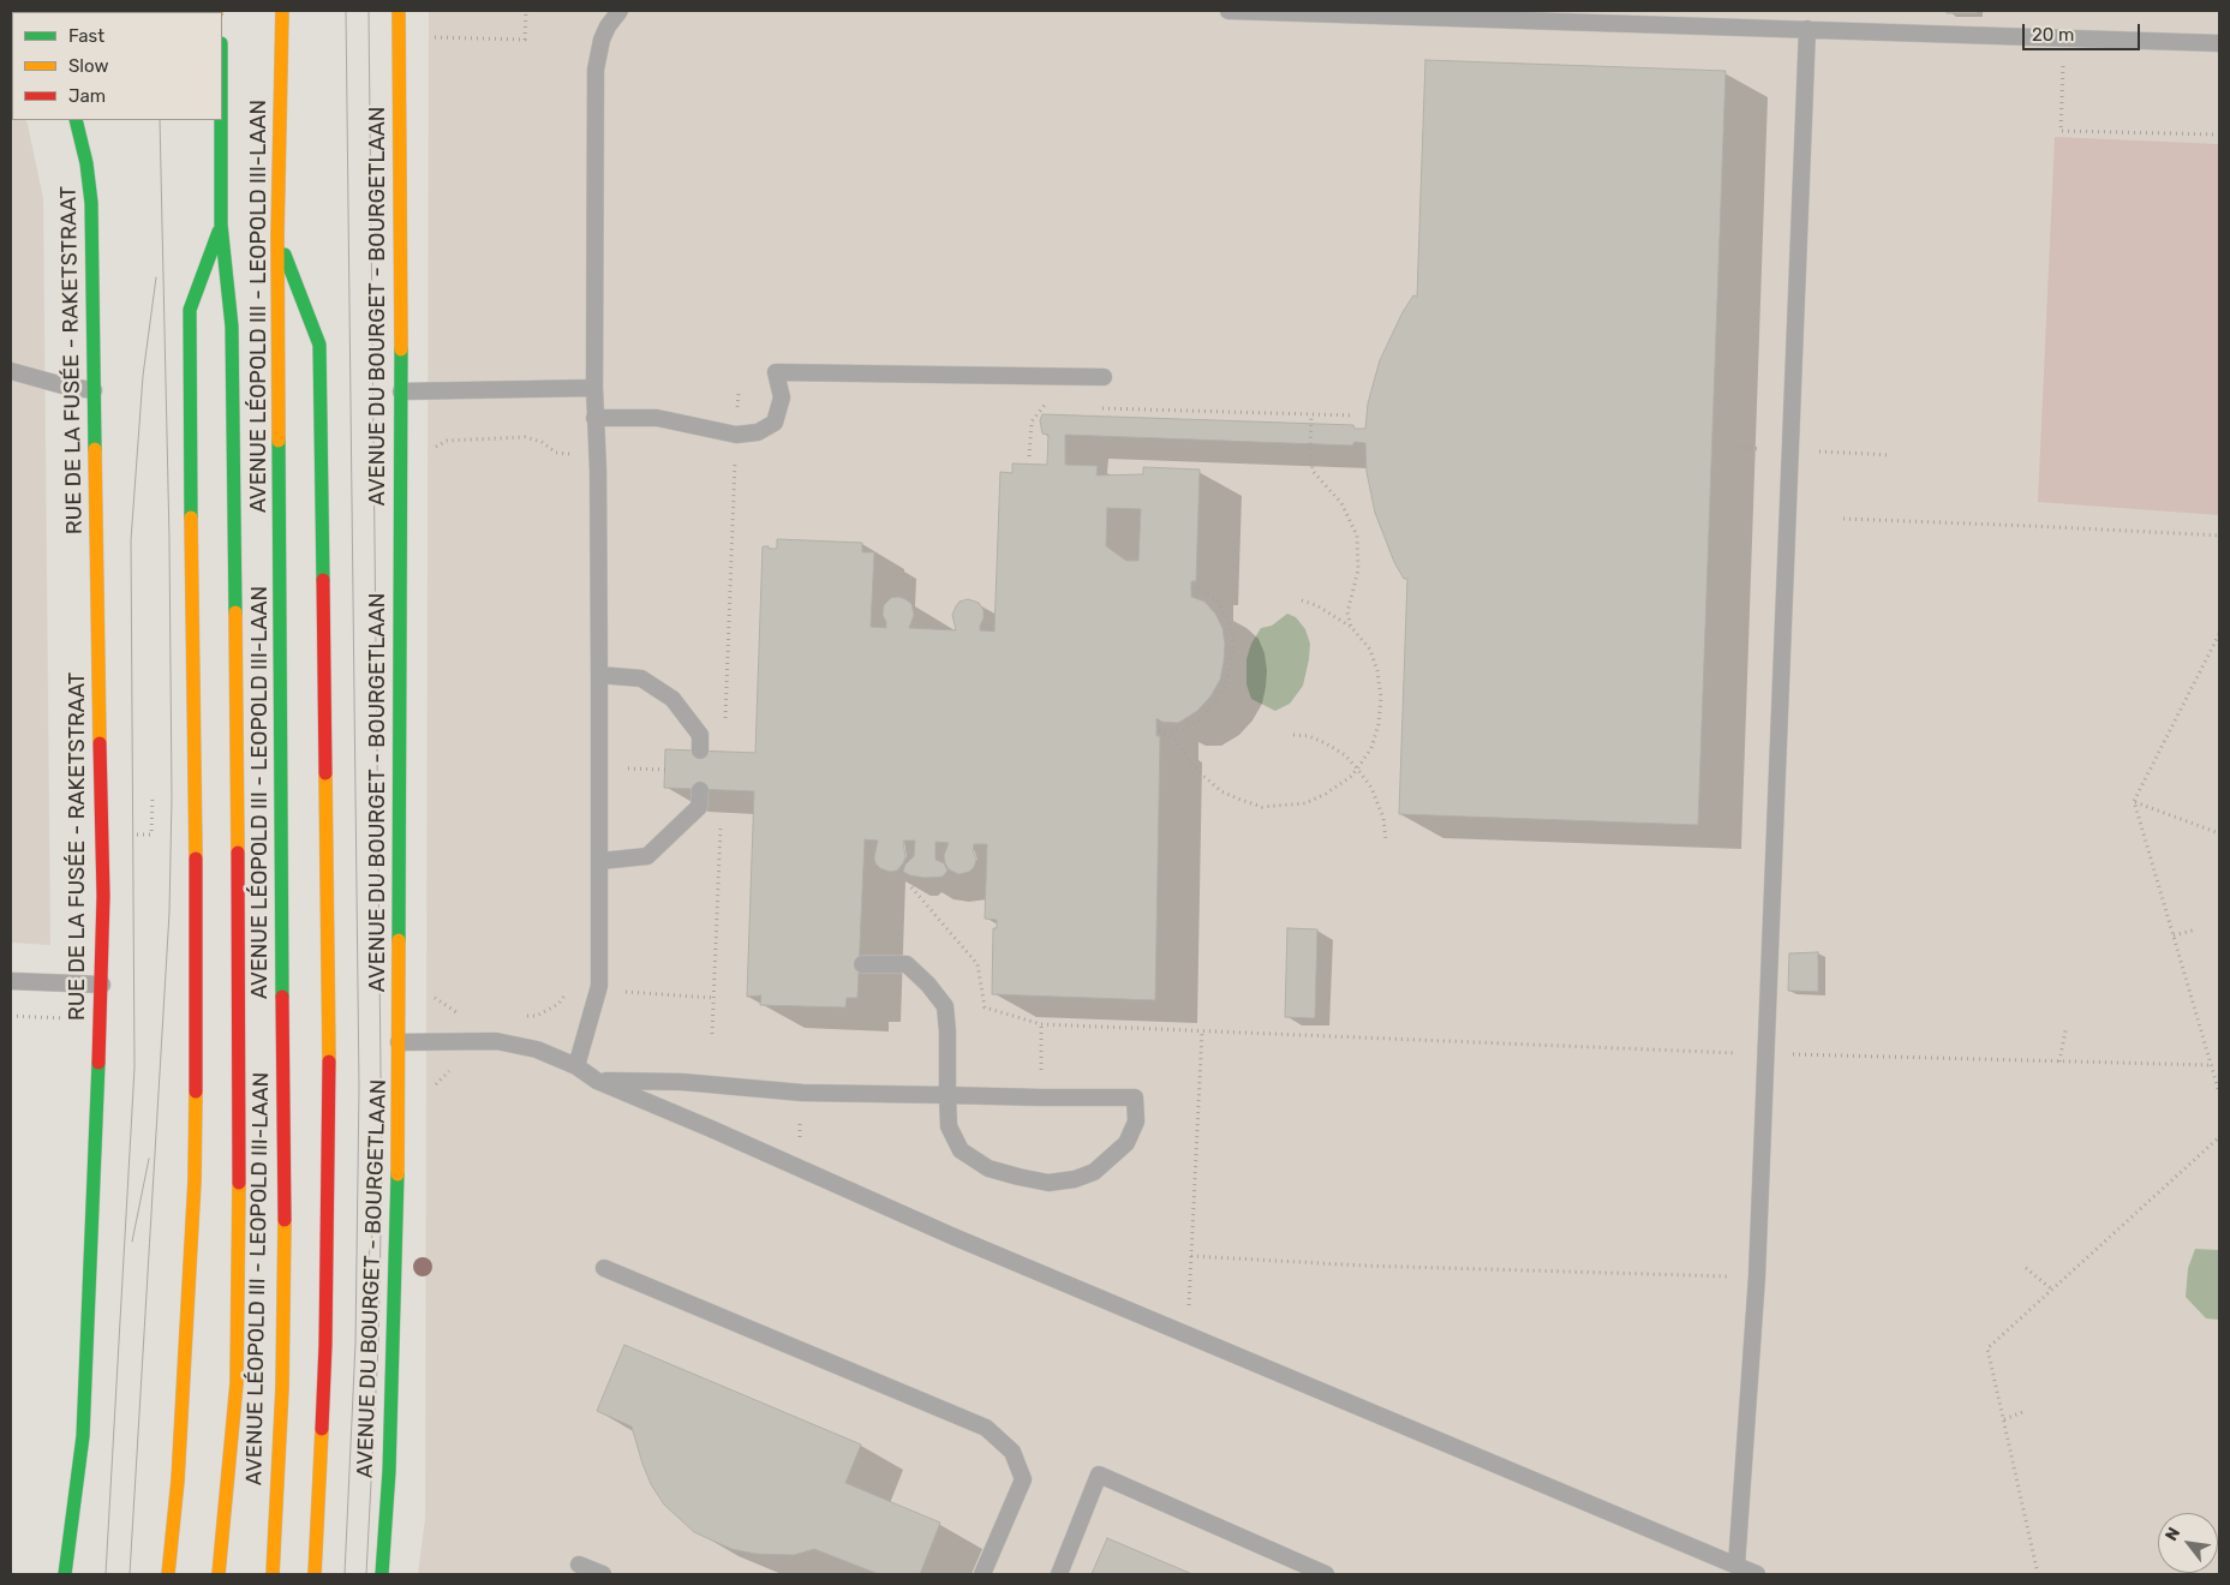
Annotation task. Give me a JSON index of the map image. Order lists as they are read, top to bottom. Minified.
{"streets":{"main road":["AVENUE LÉOPOLD III - LEOPOLD III-LAAN","AVENUE DU BOURGET - BOURGETLAAN","RUE DE LA FUSÉE - RAKETSTRAAT"]},"legend":["Fast","Slow","Jam"],"scale_bar":"20 m","north":"top left"}
